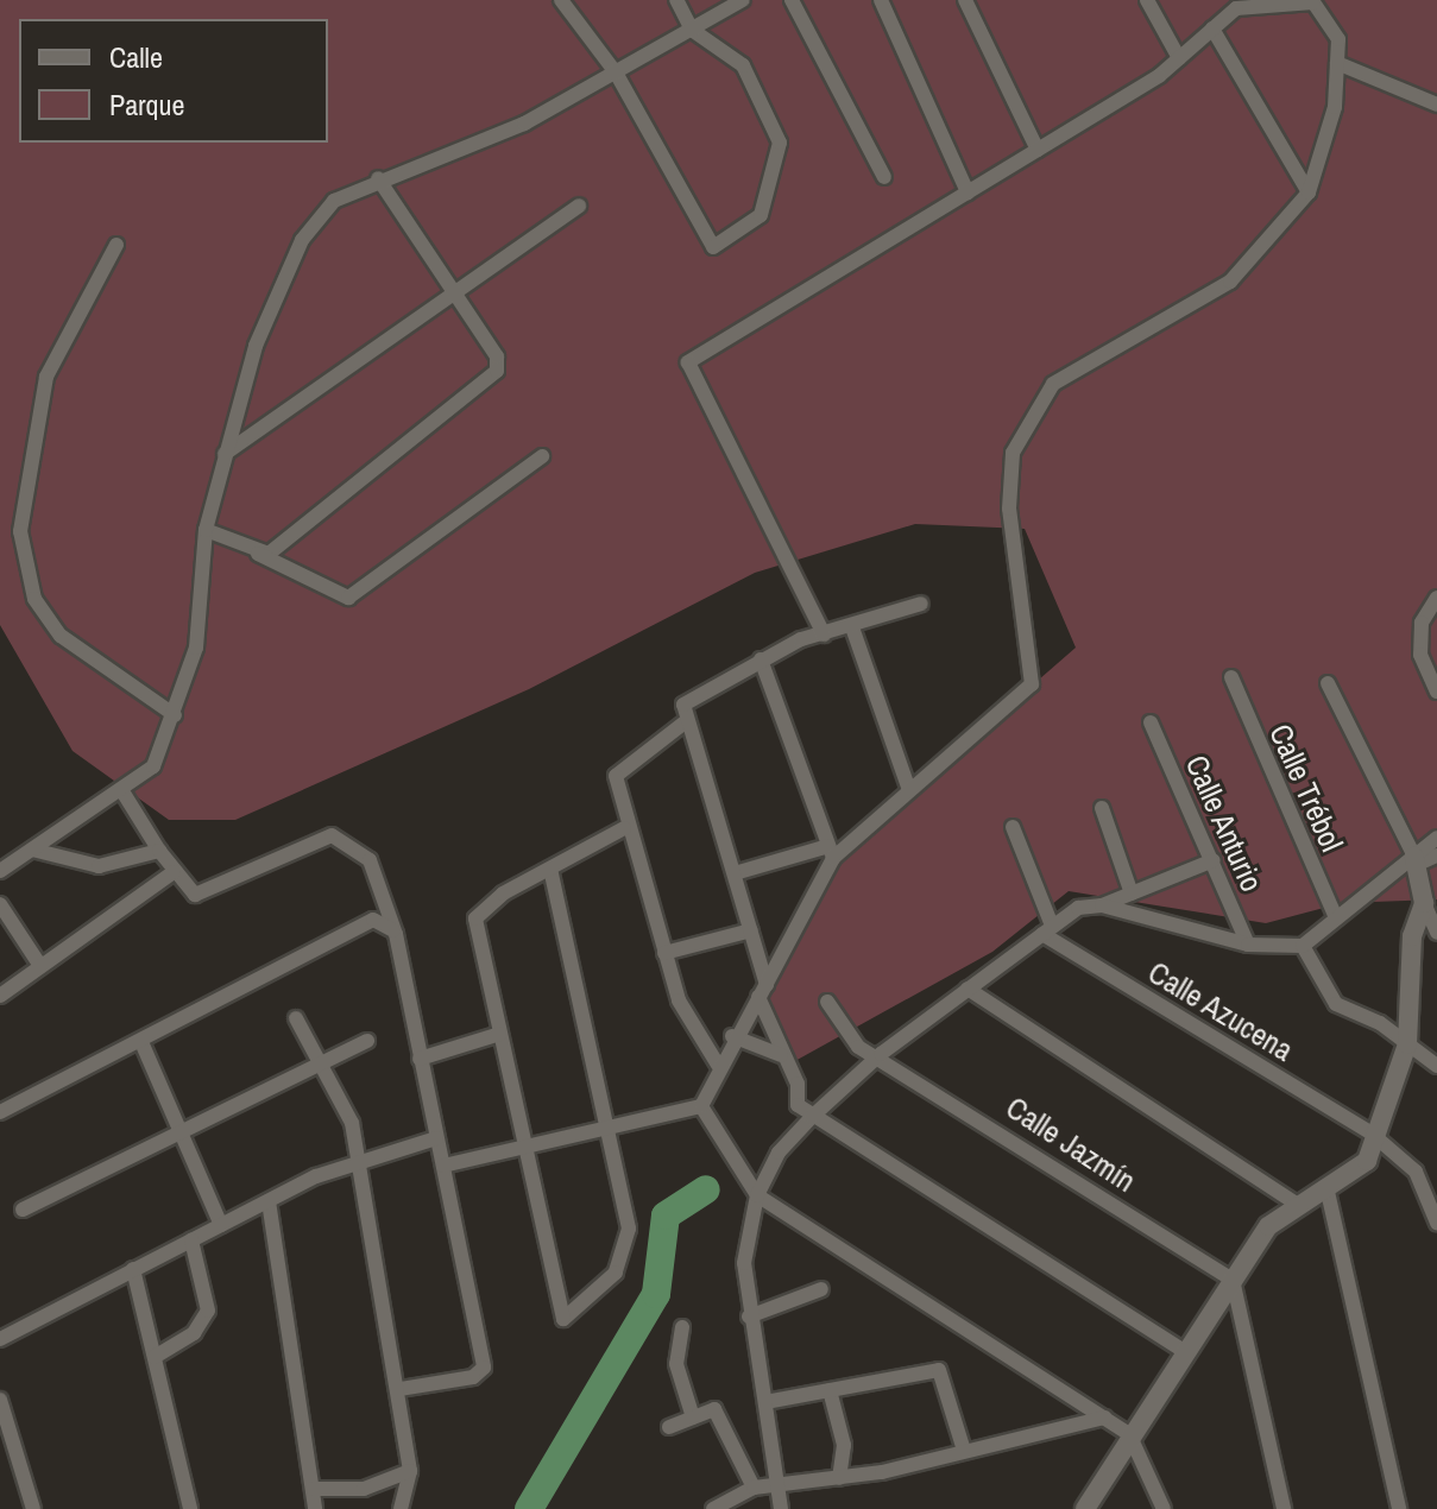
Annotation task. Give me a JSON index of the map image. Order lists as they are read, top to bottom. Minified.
{"streets":{"street":["Calle Trébol","Calle Anturio","Calle Azucena","Calle Jazmín"]},"legend":["Calle","Parque"]}
